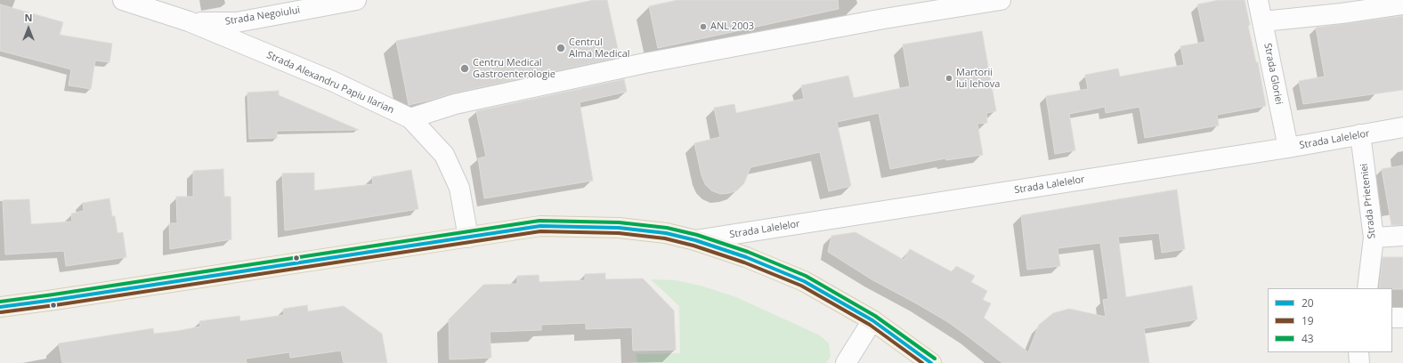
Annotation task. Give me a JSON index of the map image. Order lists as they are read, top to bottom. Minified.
{"streets":{"street":["Strada Negoiului","Strada Gloriei","Strada Alexandru Papiu Ilarian","Strada Lalelelor","Strada Prieteniei"]},"crossings":[["Strada Negoiului","Strada Alexandru Papiu Ilarian"],["Strada Gloriei","Strada Lalelelor"],["Strada Lalelelor","Strada Prieteniei"]],"places":["ANL 2003","Centrul Alma Medical","Centru Medical Gastroenterologie","Martorii lui Iehova"],"lines":["transit line 43","transit line 20","transit line 19"],"legend":["20","19","43"],"north":"top"}
